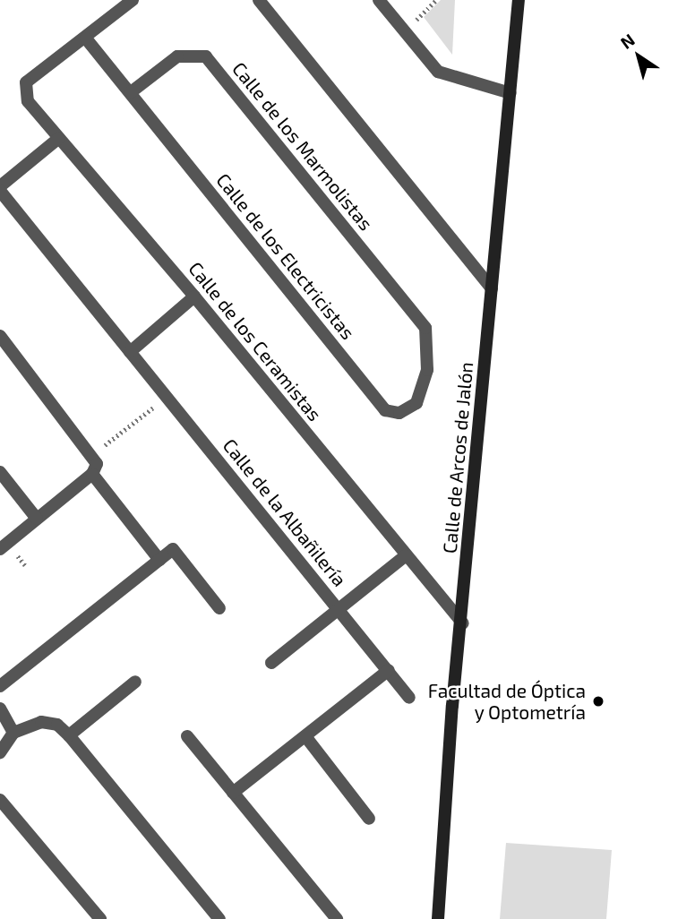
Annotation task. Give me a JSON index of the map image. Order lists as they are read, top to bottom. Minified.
{"streets":{"street":["Calle de los Marmolistas","Calle de los Electricistas","Calle de los Ceramistas","Calle de Arcos de Jalón","Calle de la Albañilería"]},"crossings":[["Calle de los Marmolistas","Calle de los Electricistas"],["Calle de los Electricistas","Calle de los Ceramistas"],["Calle de los Ceramistas","Calle de Arcos de Jalón"]],"places":["Facultad de Óptica y Optometría"],"north":"top left"}
